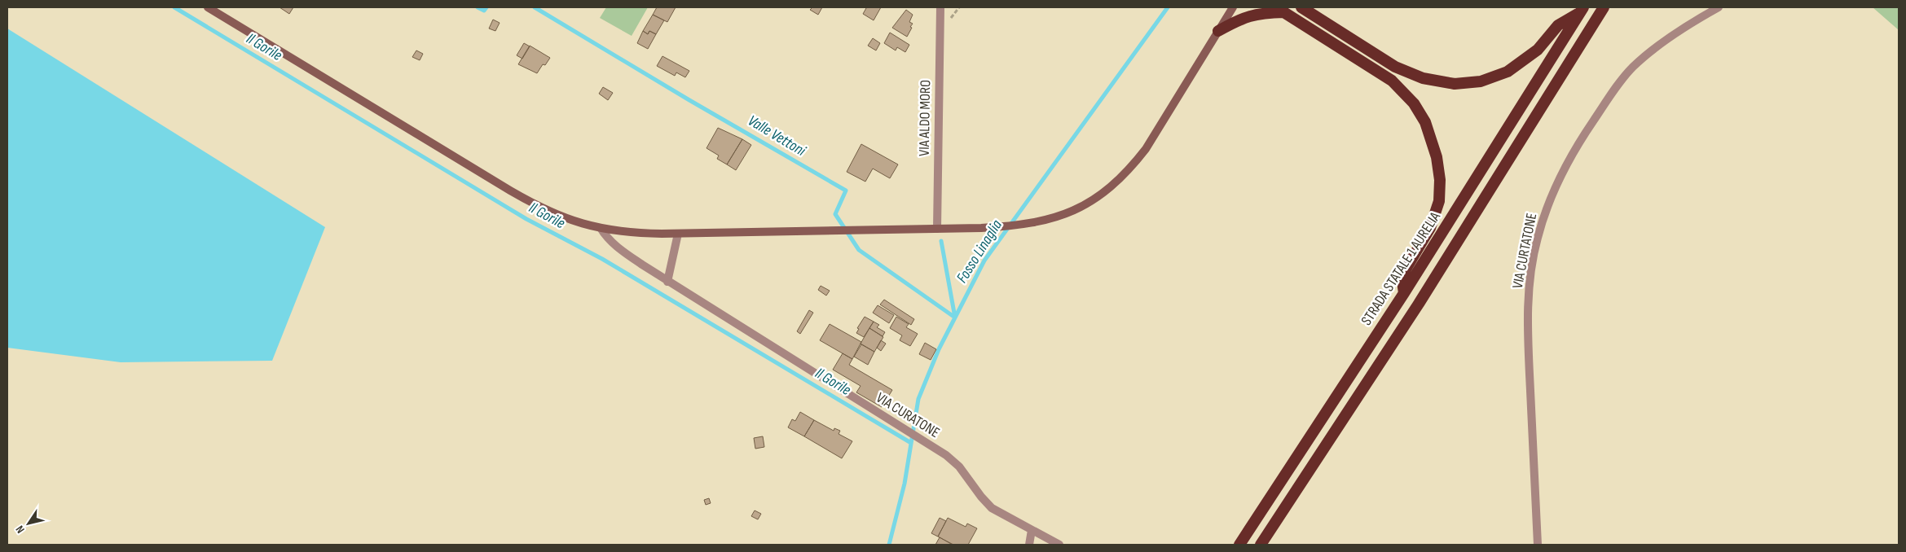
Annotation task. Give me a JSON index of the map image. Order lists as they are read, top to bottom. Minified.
{"streets":{"highway":["STRADA STATALE 1 AURELIA"],"street":["VIA ALDO MORO","VIA CURTATONE","VIA CURATONE"]},"water":["Il Gorile","Valle Vettoni","Fosso Linaglia"],"north":"bottom left"}
